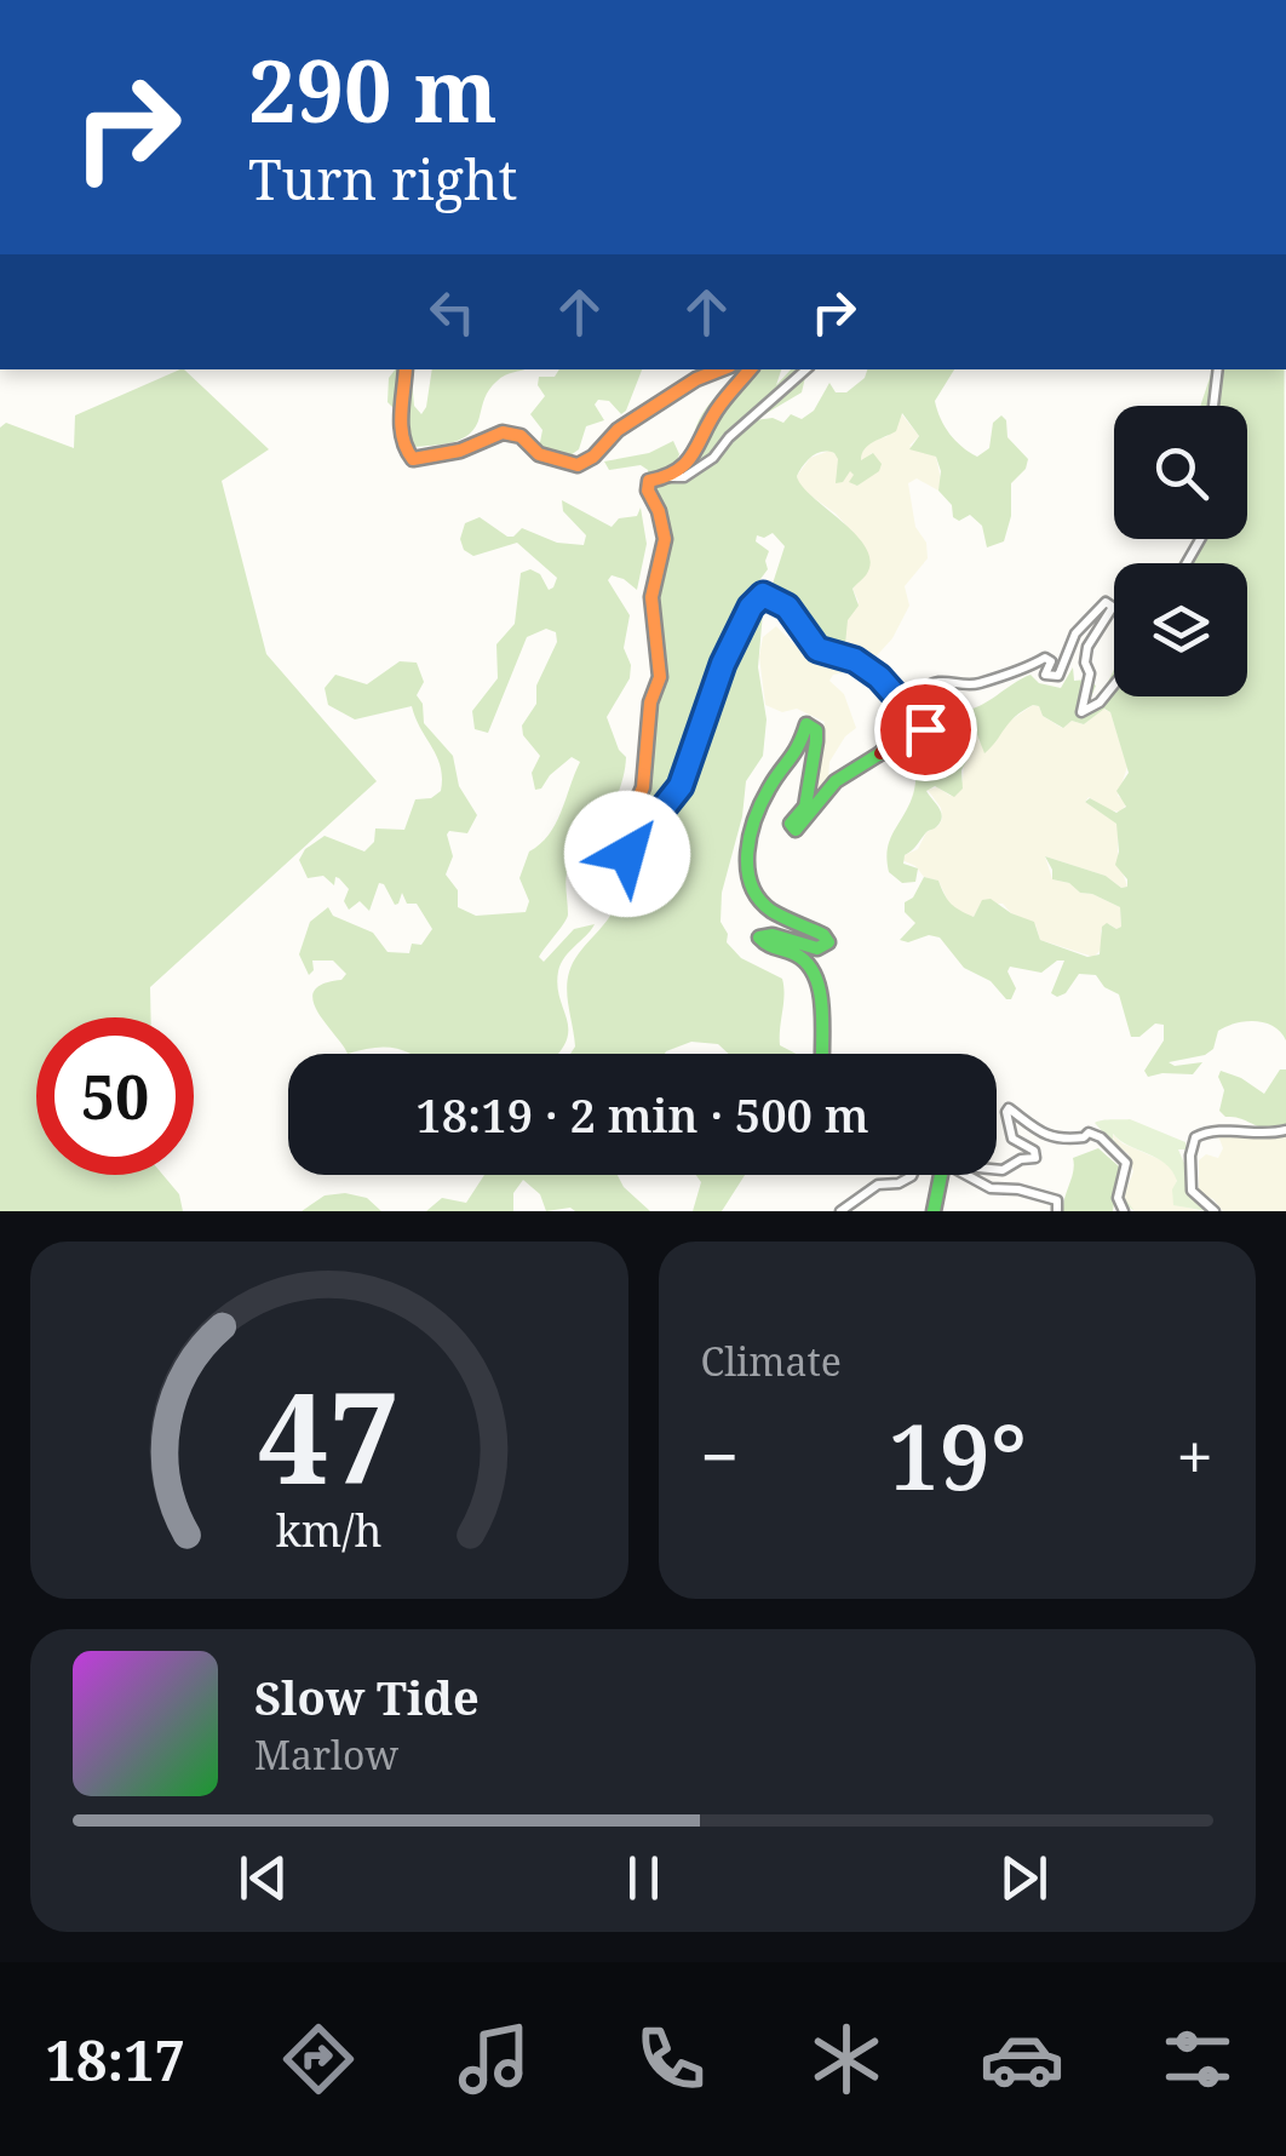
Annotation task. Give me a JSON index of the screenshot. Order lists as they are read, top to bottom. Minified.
{"page":{"turn":["290 m","Turn right"],"limit":"50","trip":"18:19 · 2 min · 500 m","tile":"Climate","heat":["−","19°","+"],"song":["Slow Tide","Marlow"],"tabs":"18:17","gauge":["47","km/h"]}}
